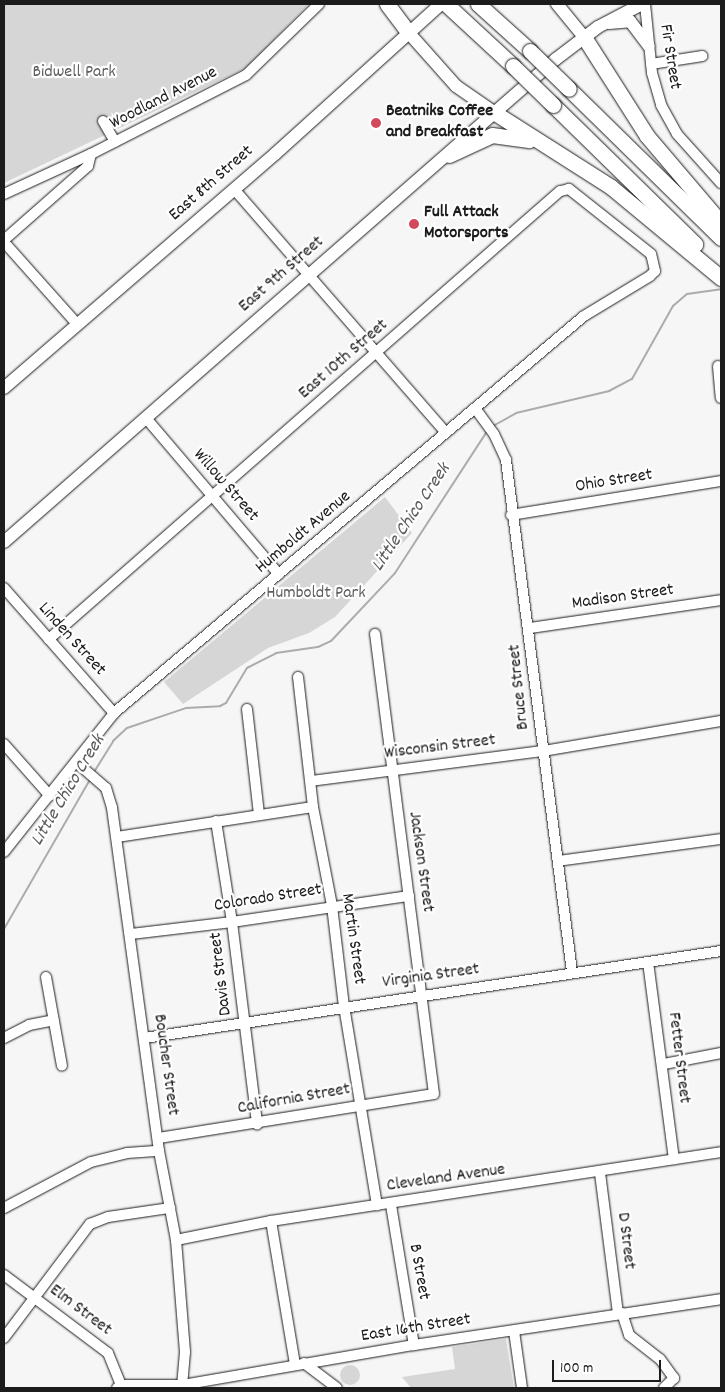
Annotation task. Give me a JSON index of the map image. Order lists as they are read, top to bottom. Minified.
{"streets":{"main road":["East 8th Street","East 9th Street"],"street":["Fir Street","Woodland Avenue","East 10th Street","Ohio Street","Willow Street","Humboldt Avenue","Madison Street","Linden Street","Bruce Street","Wisconsin Street","Jackson Street","Colorado Street","Martin Street","Davis Street","Virginia Street","Fetter Street","Boucher Street","California Street","Cleveland Avenue","D Street","B Street","Elm Street","East 16th Street"]},"crossings":[["Fir Street","East 9th Street"],["East 9th Street","Willow Street"],["East 10th Street","Willow Street"],["East 10th Street","Humboldt Avenue"],["East 10th Street","Linden Street"],["Ohio Street","Bruce Street"],["Willow Street","Humboldt Avenue"],["Humboldt Avenue","Linden Street"],["Humboldt Avenue","Bruce Street"],["Humboldt Avenue","Boucher Street"],["Madison Street","Bruce Street"],["Bruce Street","Wisconsin Street"],["Bruce Street","Virginia Street"],["Wisconsin Street","Jackson Street"],["Wisconsin Street","Martin Street"],["Jackson Street","Colorado Street"],["Jackson Street","Virginia Street"],["Jackson Street","California Street"],["Colorado Street","Martin Street"],["Colorado Street","Davis Street"],["Colorado Street","Boucher Street"],["Martin Street","Virginia Street"],["Martin Street","California Street"],["Martin Street","Cleveland Avenue"],["Davis Street","Virginia Street"],["Davis Street","California Street"],["Virginia Street","Fetter Street"],["Virginia Street","Boucher Street"],["Fetter Street","Cleveland Avenue"],["Boucher Street","California Street"],["Boucher Street","Cleveland Avenue"],["Boucher Street","East 16th Street"],["Cleveland Avenue","D Street"],["Cleveland Avenue","B Street"],["D Street","East 16th Street"],["B Street","East 16th Street"],["Elm Street","East 16th Street"]],"water":["Little Chico Creek"],"parks":["Bidwell Park","Humboldt Park"],"places":["Beatniks Coffee and Breakfast","Full Attack Motorsports"],"scale_bar":"100 m"}
